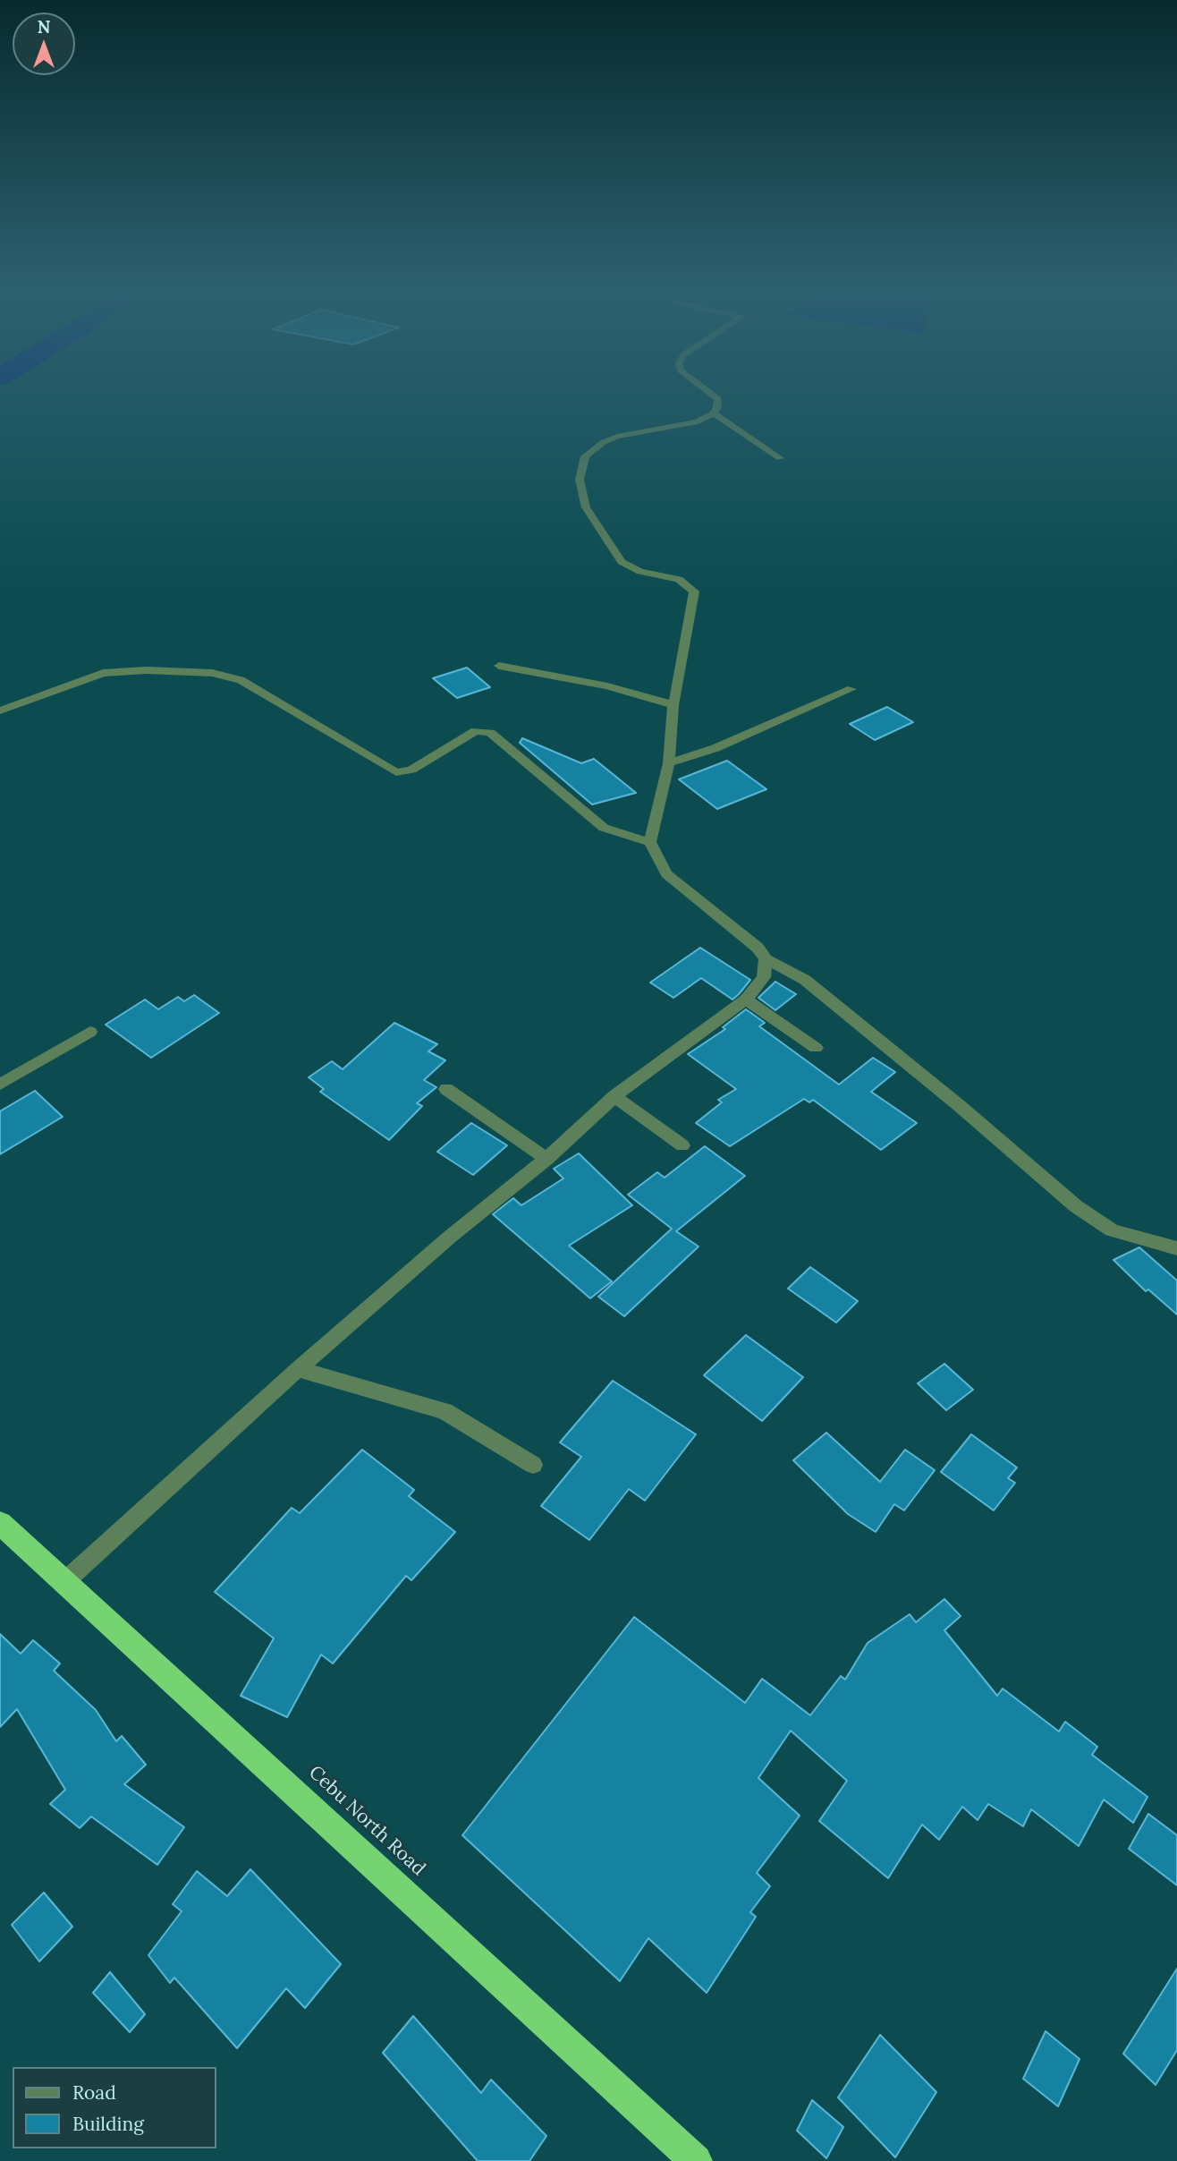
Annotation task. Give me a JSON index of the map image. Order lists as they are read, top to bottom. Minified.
{"streets":{"highway":["Cebu North Road"]},"legend":["Road","Building"],"north":"top"}
